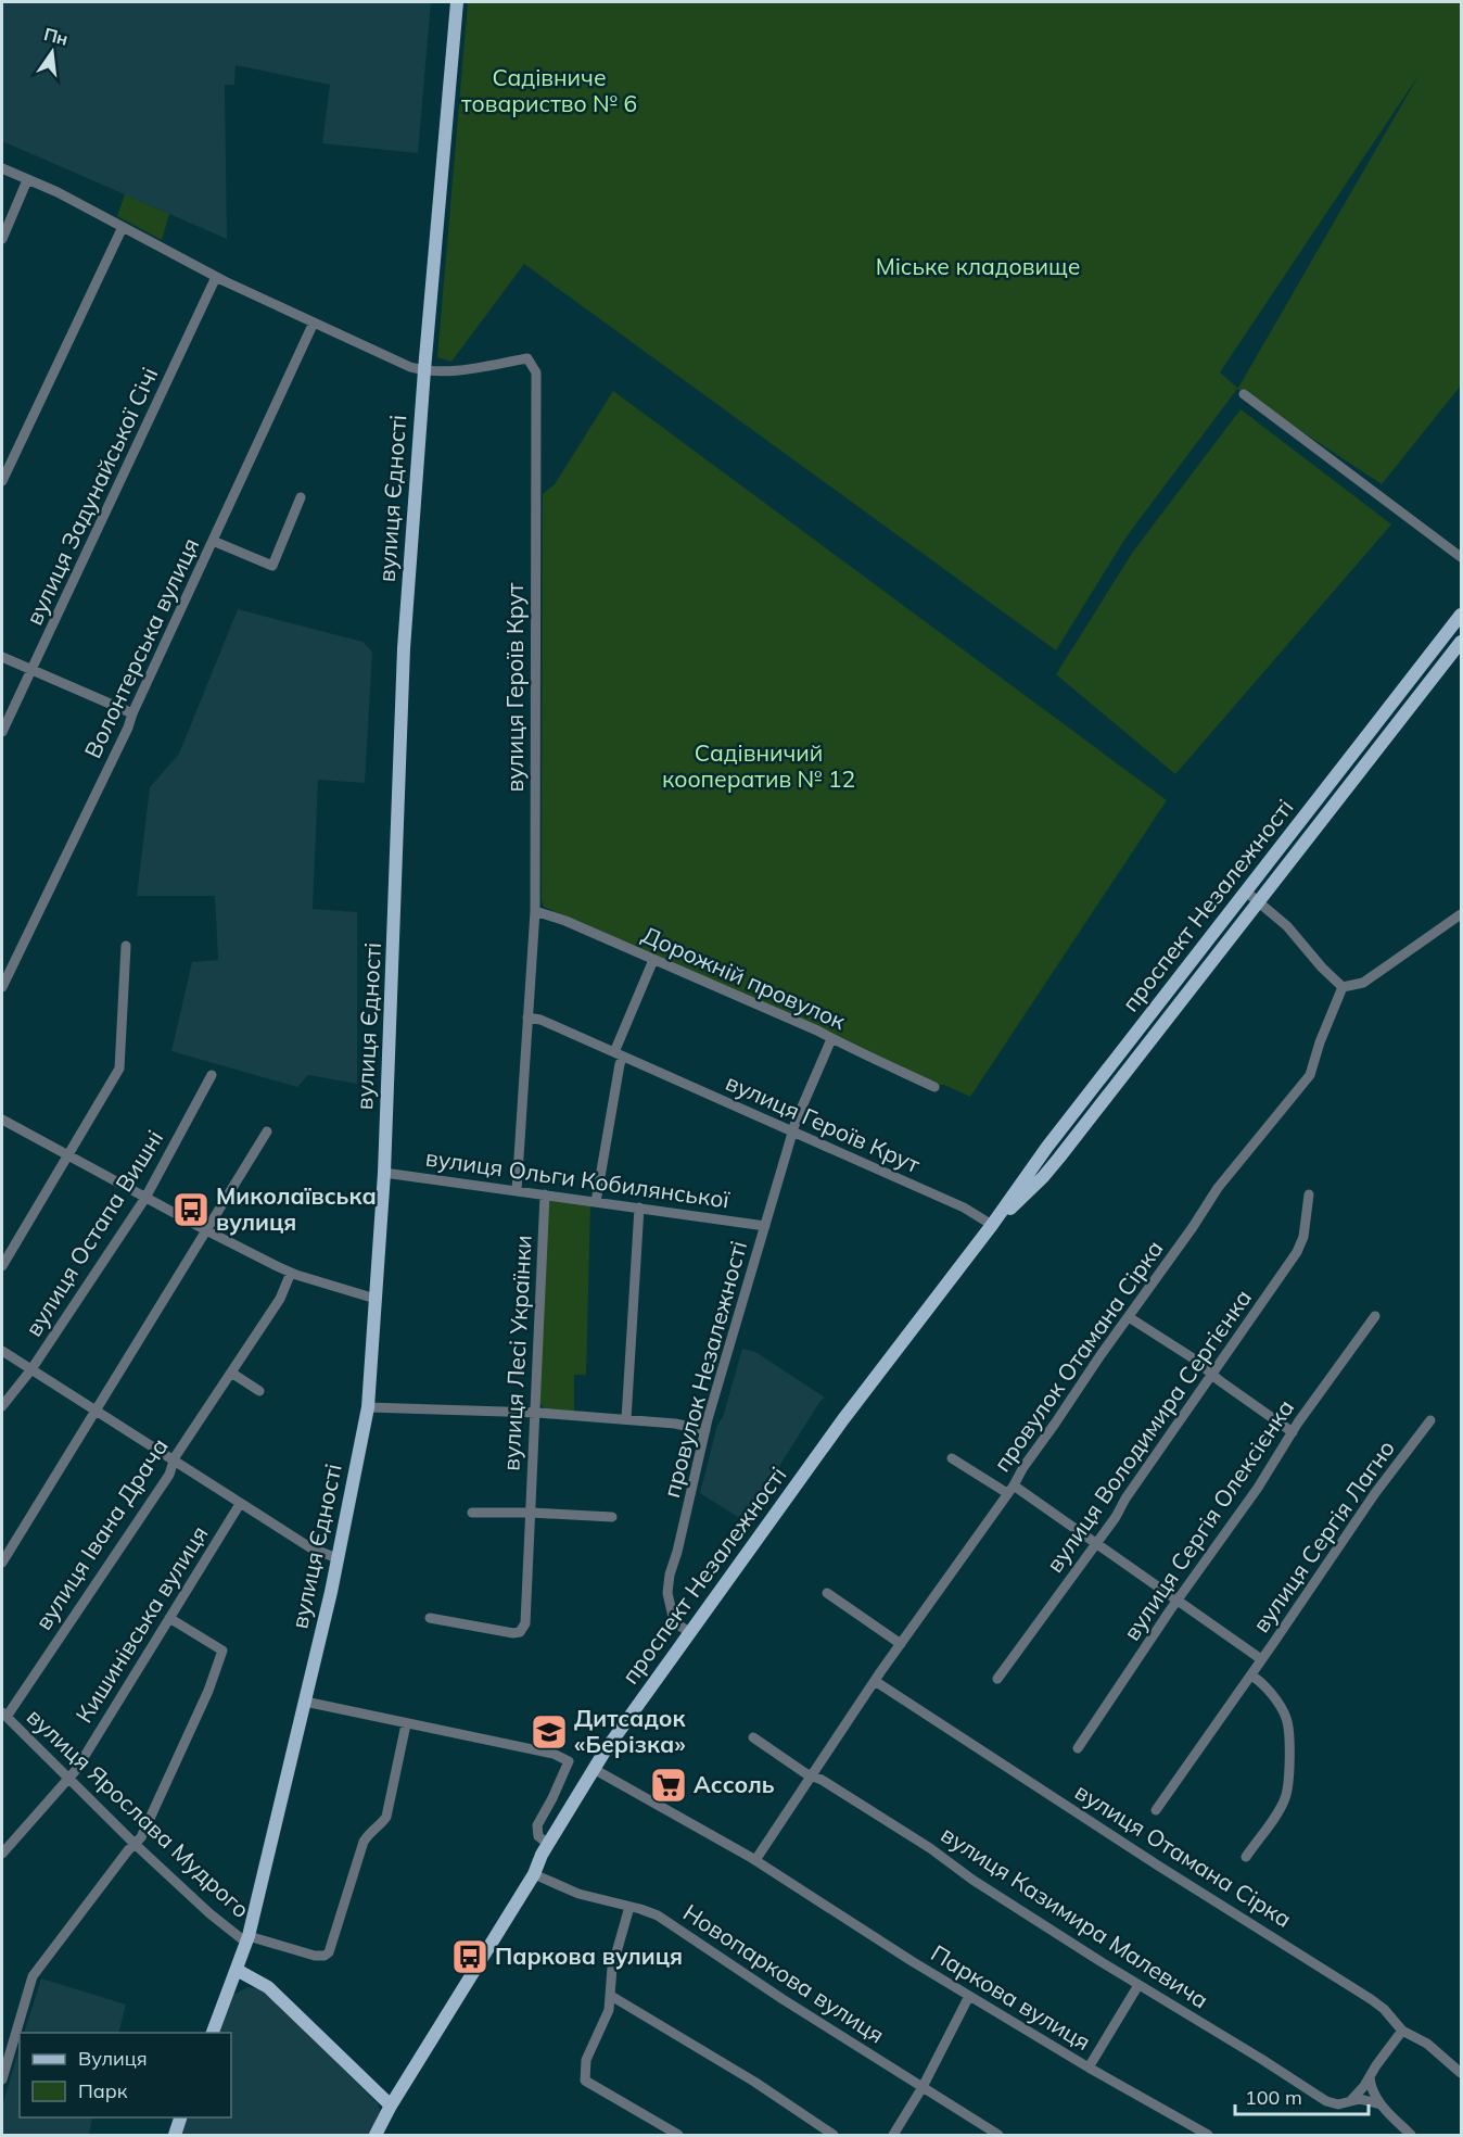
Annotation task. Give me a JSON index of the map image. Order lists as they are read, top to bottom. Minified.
{"streets":{"main road":["вулиця Єдності","проспект Незалежності"],"street":["вулиця Задунайської Січі","Волонтерська вулиця","вулиця Героїв Крут","Дорожній провулок","вулиця Ольги Кобилянської","вулиця Остапа Вишні","вулиця Лесі Українки","провулок Отамана Сірка","провулок Незалежності","вулиця Володимира Сергієнка","вулиця Сергія Олексієнка","вулиця Івана Драча","вулиця Сергія Лагно","Кишинівська вулиця","вулиця Ярослава Мудрого","вулиця Отамана Сірка","вулиця Казимира Малевича","Новопаркова вулиця","Паркова вулиця"]},"crossings":[["вулиця Єдності","вулиця Героїв Крут"],["вулиця Єдності","вулиця Ольги Кобилянської"],["вулиця Єдності","вулиця Ярослава Мудрого"],["вулиця Героїв Крут","проспект Незалежності"],["вулиця Героїв Крут","Дорожній провулок"],["вулиця Героїв Крут","вулиця Ольги Кобилянської"],["вулиця Героїв Крут","провулок Незалежності"],["проспект Незалежності","провулок Незалежності"],["проспект Незалежності","Новопаркова вулиця"],["проспект Незалежності","Паркова вулиця"],["Дорожній провулок","провулок Незалежності"],["вулиця Ольги Кобилянської","вулиця Лесі Українки"],["вулиця Ольги Кобилянської","провулок Незалежності"],["провулок Отамана Сірка","вулиця Отамана Сірка"],["провулок Отамана Сірка","вулиця Казимира Малевича"],["провулок Отамана Сірка","Паркова вулиця"],["вулиця Івана Драча","вулиця Ярослава Мудрого"],["Кишинівська вулиця","вулиця Ярослава Мудрого"]],"parks":["Садівниче товариство № 6","Міське кладовище","Садівничий кооператив № 12"],"places":{"bus stop":["Миколаївська вулиця","Паркова вулиця"],"school or university":["Дитсадок «Берізка»"],"supermarket":["Ассоль"]},"legend":["Вулиця","Парк"],"scale_bar":"100 m","north":"top"}
